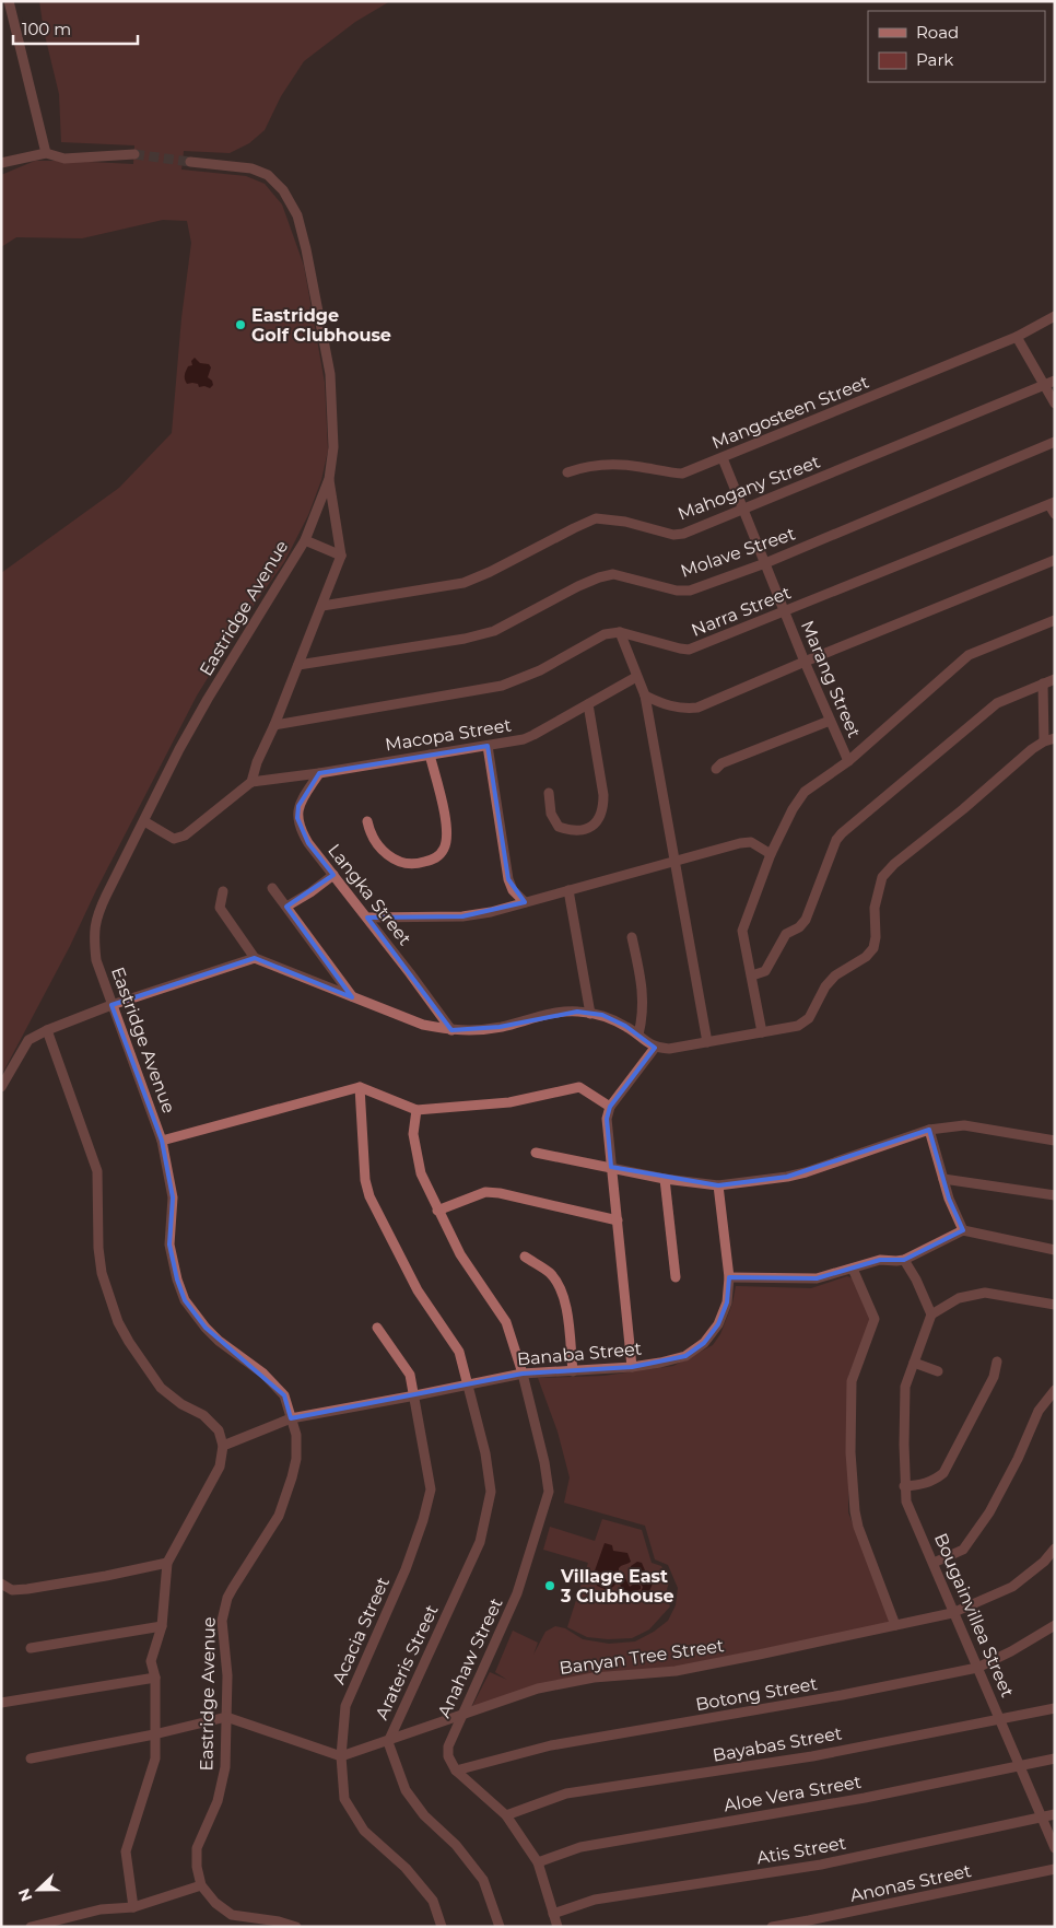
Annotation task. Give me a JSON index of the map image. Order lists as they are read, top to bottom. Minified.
{"streets":{"street":["Mangosteen Street","Mahogany Street","Molave Street","Eastridge Avenue","Narra Street","Marang Street","Macopa Street","Langka Street","Banaba Street","Bougainvillea Street","Acacia Street","Banyan Tree Street","Anahaw Street","Arateris Street","Botong Street","Bayabas Street","Aloe Vera Street","Atis Street","Anonas Street"]},"crossings":[["Mangosteen Street","Marang Street"],["Mahogany Street","Marang Street"],["Molave Street","Marang Street"],["Eastridge Avenue","Banaba Street"],["Narra Street","Marang Street"],["Macopa Street","Langka Street"],["Banaba Street","Acacia Street"],["Banaba Street","Anahaw Street"],["Banaba Street","Arateris Street"],["Bougainvillea Street","Banyan Tree Street"],["Bougainvillea Street","Botong Street"],["Bougainvillea Street","Bayabas Street"],["Bougainvillea Street","Aloe Vera Street"],["Bougainvillea Street","Atis Street"],["Acacia Street","Banyan Tree Street"],["Banyan Tree Street","Anahaw Street"],["Banyan Tree Street","Arateris Street"],["Anahaw Street","Botong Street"]],"places":["Eastridge Golf Clubhouse","Village East 3 Clubhouse"],"legend":["Road","Park"],"scale_bar":"100 m","north":"left"}
